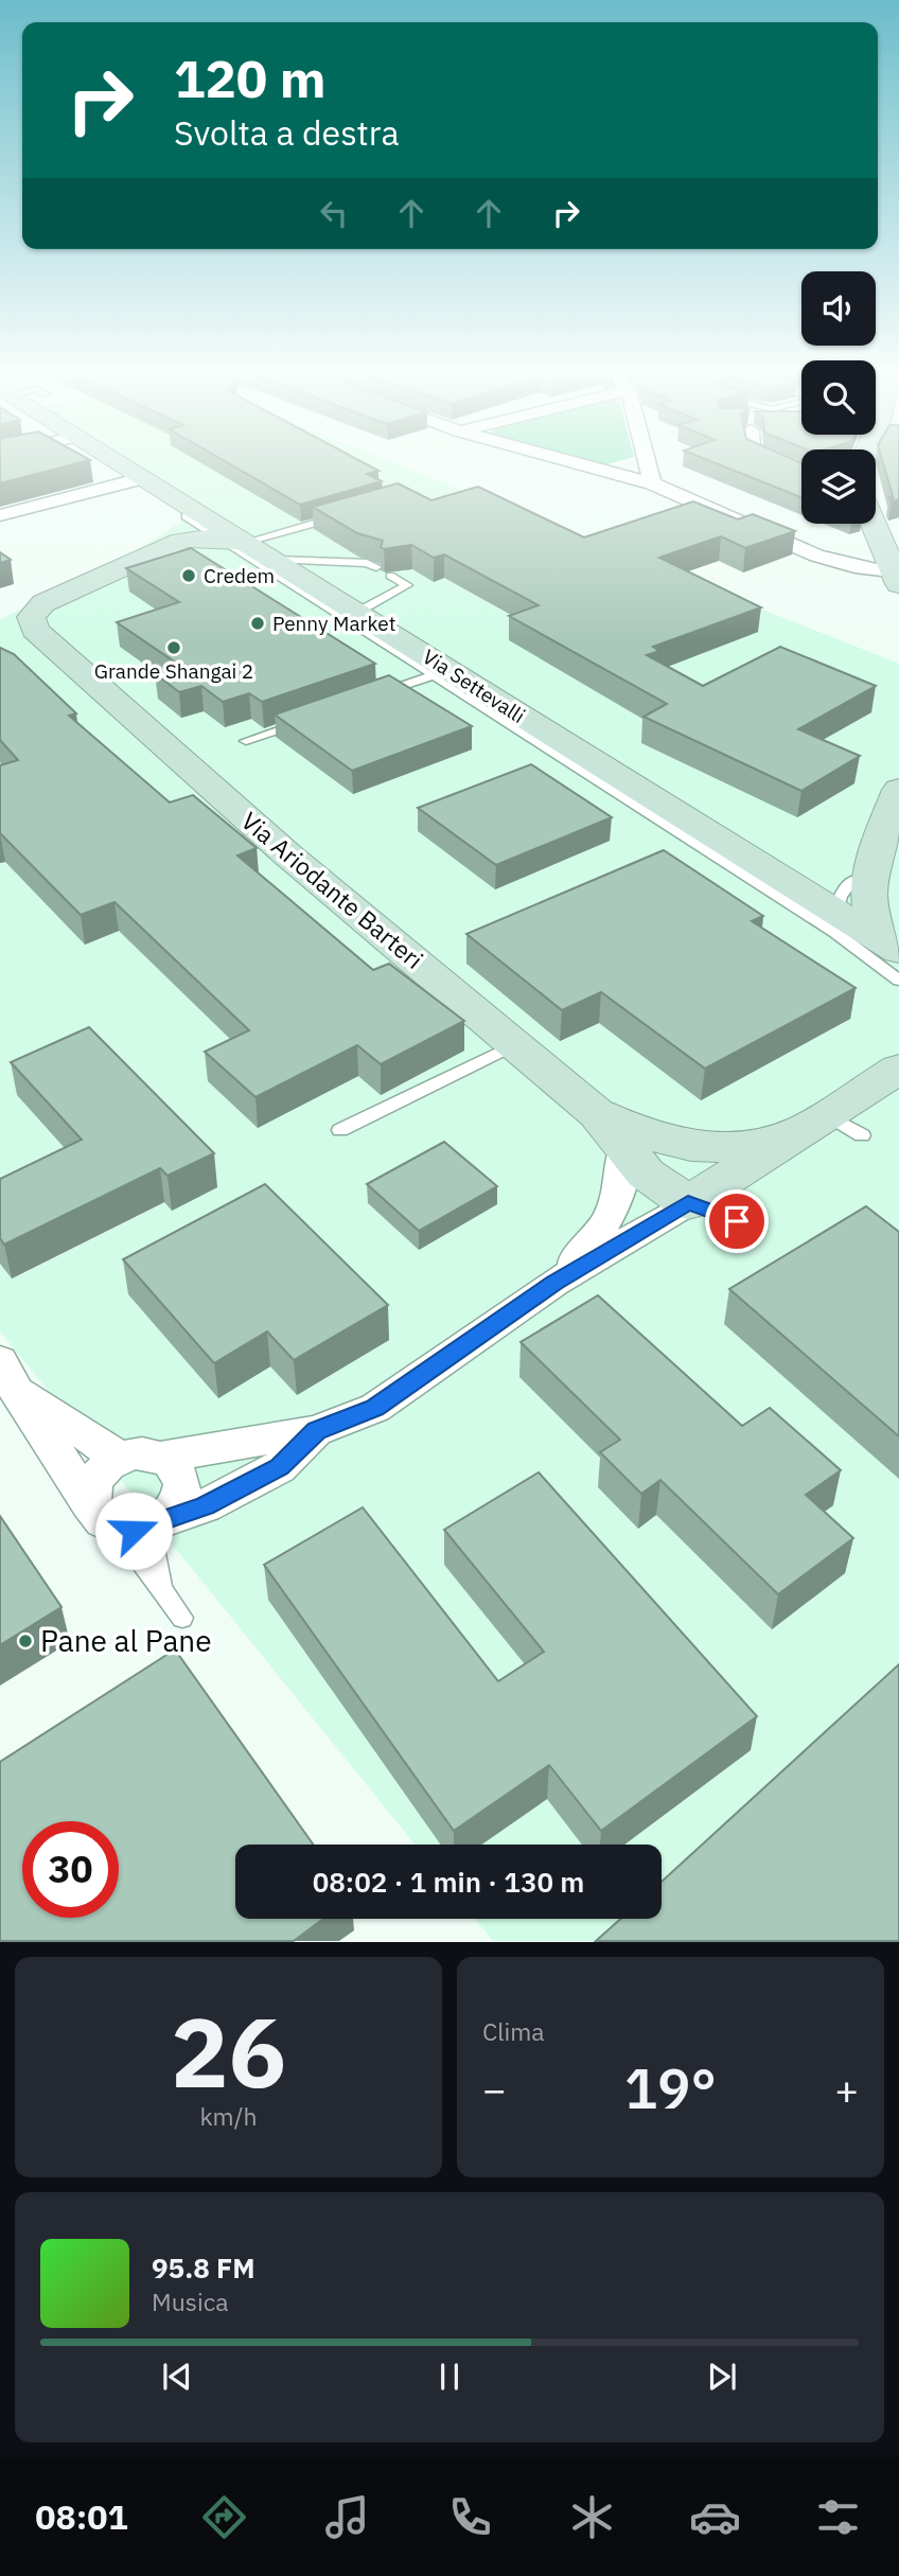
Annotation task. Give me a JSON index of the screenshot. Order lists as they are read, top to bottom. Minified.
{"streets":{"main road":["Via Settevalli","Via Ariodante Barteri"]},"places":["Credem","Penny Market","Grande Shangai 2","Pane al Pane"],"page":{"turn":["120 m","Svolta a destra"],"limit":"30","trip":"08:02 · 1 min · 130 m","tile":[["26","km/h"],"Clima"],"heat":["−","19°","+"],"song":["95.8 FM","Musica"],"tabs":"08:01"}}
